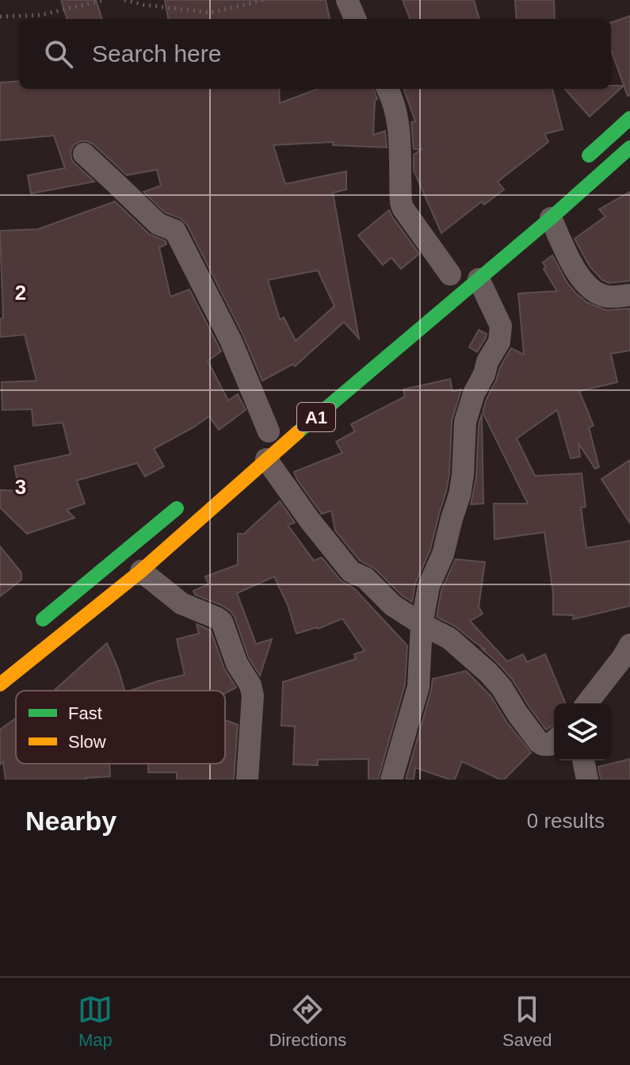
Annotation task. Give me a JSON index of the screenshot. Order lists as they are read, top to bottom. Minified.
{"streets":{"highway":["A1"]},"legend":["Fast","Slow"],"page":{"search":"Search here","heading":["Nearby","0 results"],"nav":["Map","Directions","Saved"]},"grid":{"rows":["2","3"]}}
